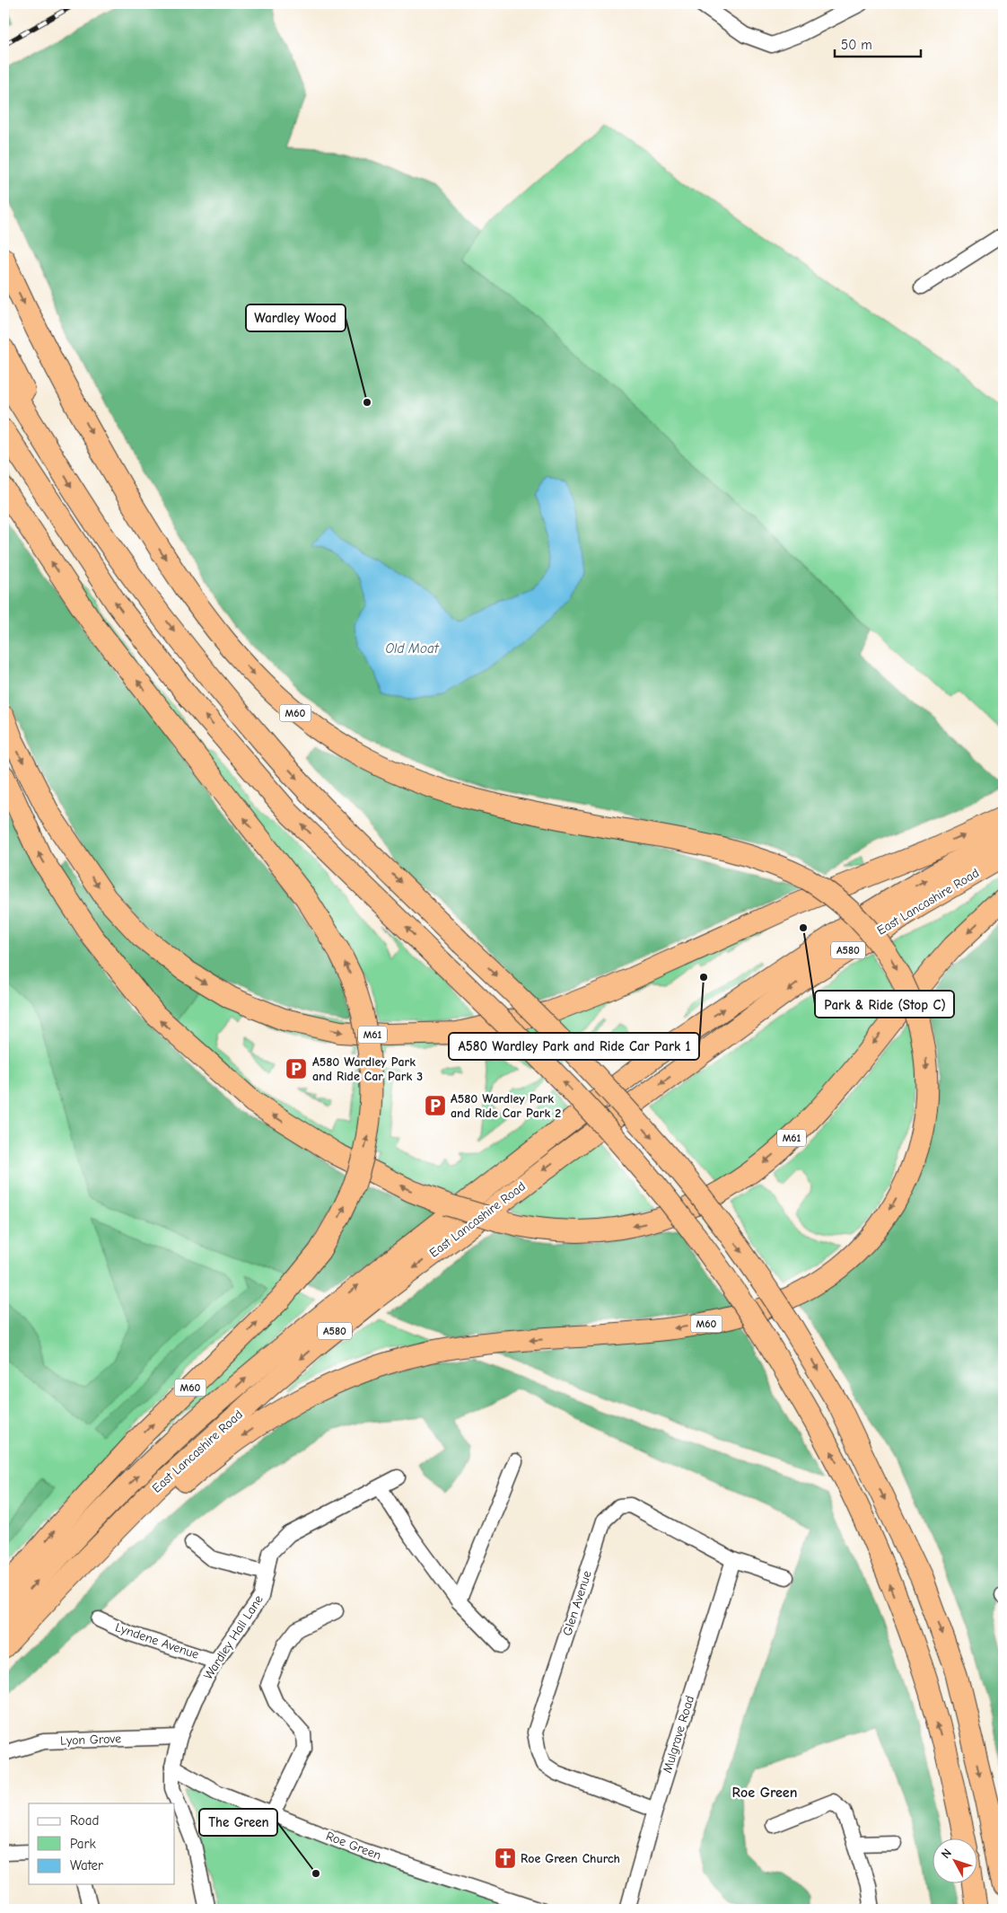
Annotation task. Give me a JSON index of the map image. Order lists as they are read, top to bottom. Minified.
{"streets":{"highway":["M60","East Lancashire Road","A580","M61"],"street":["Glen Avenue","Wardley Hall Lane","Lyndene Avenue","Mulgrave Road","Lyon Grove","Roe Green"]},"crossings":[["M60","East Lancashire Road"],["Glen Avenue","Mulgrave Road"],["Wardley Hall Lane","Lyndene Avenue"],["Wardley Hall Lane","Lyon Grove"]],"districts":["Roe Green"],"water":["Old Moat"],"places":{"other":["Wardley Wood","Park & Ride (Stop C)","A580 Wardley Park and Ride Car Park 1","The Green"],"parking":["A580 Wardley Park and Ride Car Park 3","A580 Wardley Park and Ride Car Park 2"],"church":["Roe Green Church"]},"legend":["Road","Park","Water"],"scale_bar":"50 m","north":"top left"}
